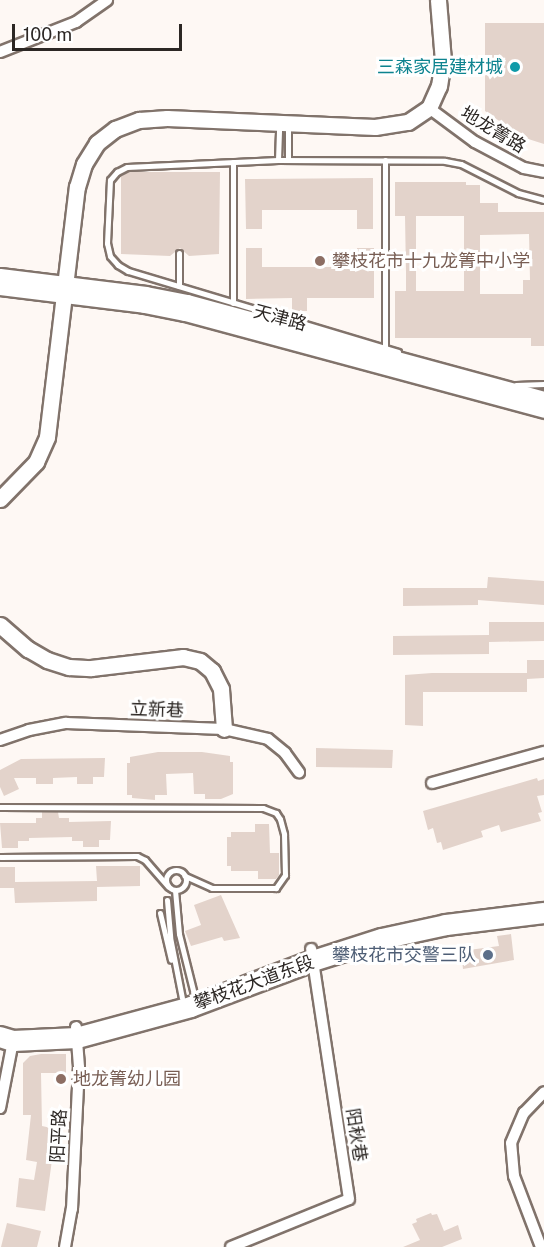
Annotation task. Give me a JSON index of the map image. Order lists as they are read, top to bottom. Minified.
{"streets":{"highway":["攀枝花大道东段"],"main road":["天津路"],"street":["地龙箐路","立新巷","阳秋巷","阳平路"]},"crossings":[["攀枝花大道东段","阳秋巷"],["攀枝花大道东段","阳平路"]],"places":["三森家居建材城","攀枝花市十九龙箐中小学","攀枝花市交警三队","地龙箐幼儿园"],"scale_bar":"100 m"}
